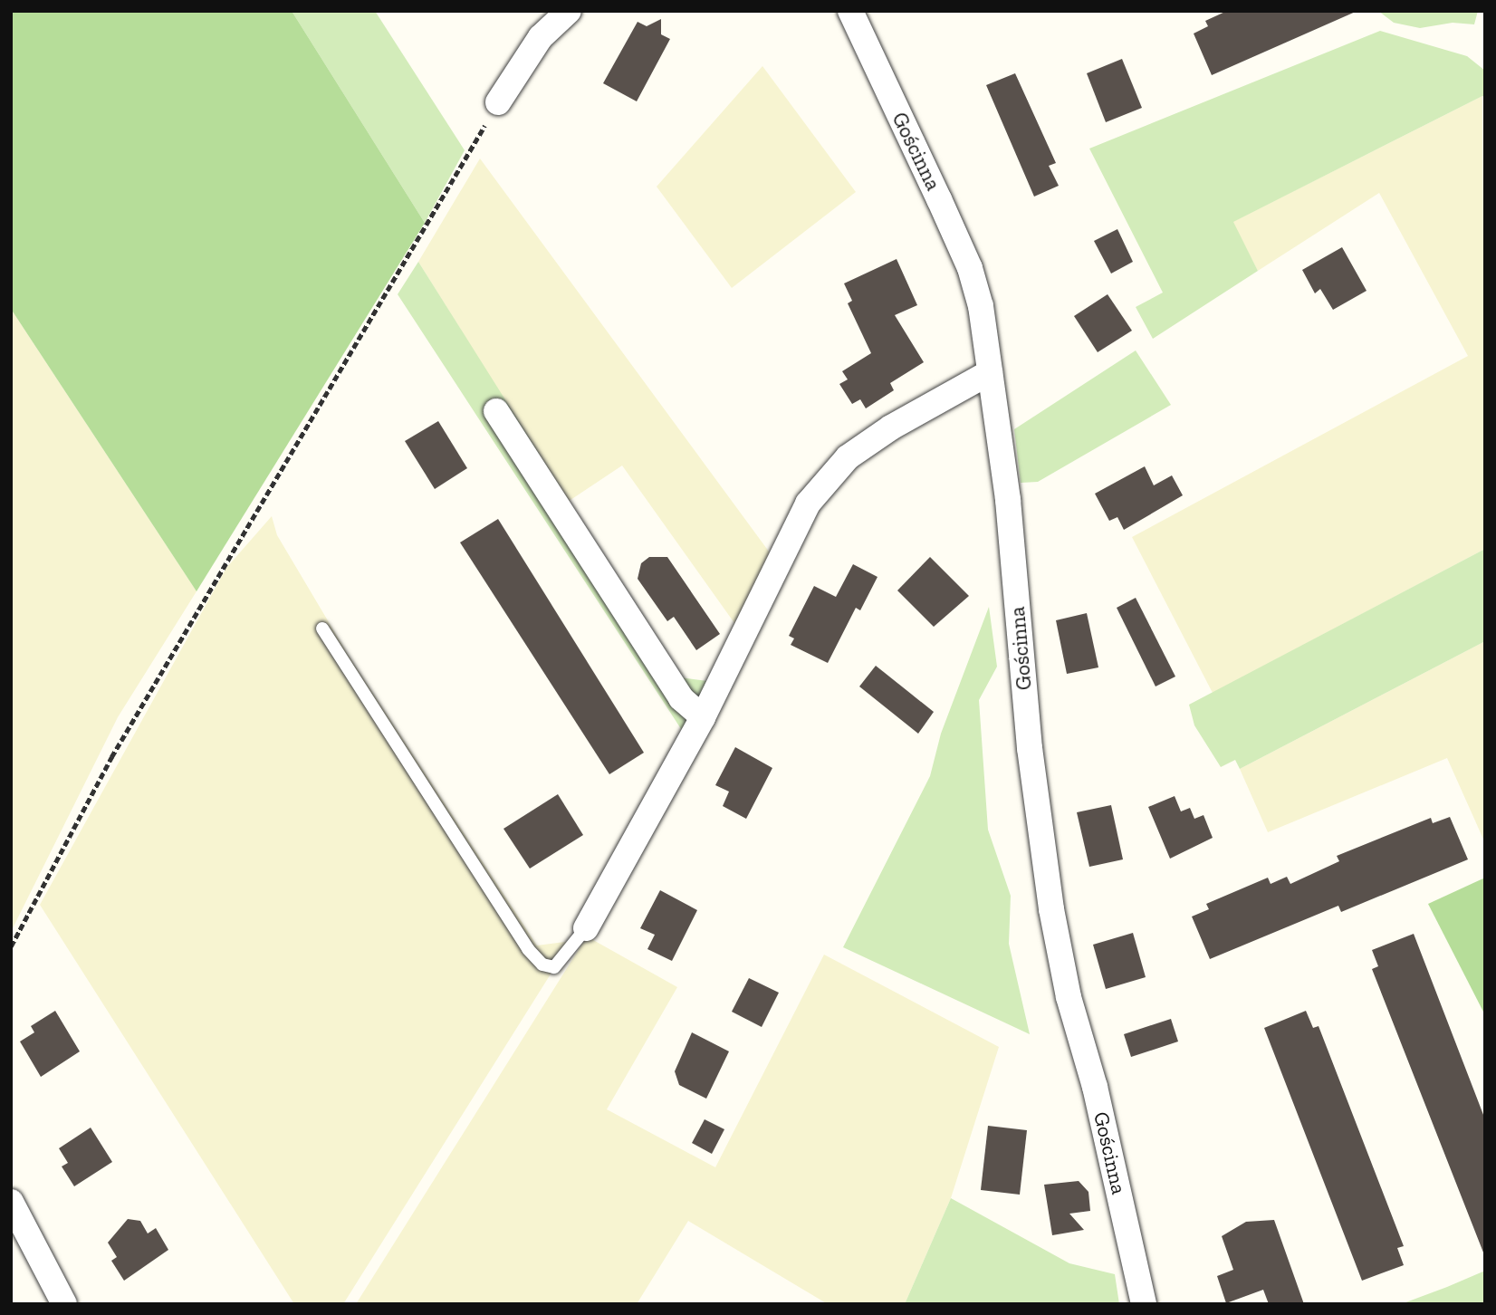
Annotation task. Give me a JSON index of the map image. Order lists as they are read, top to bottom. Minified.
{"streets":{"street":["Gościnna"]}}
